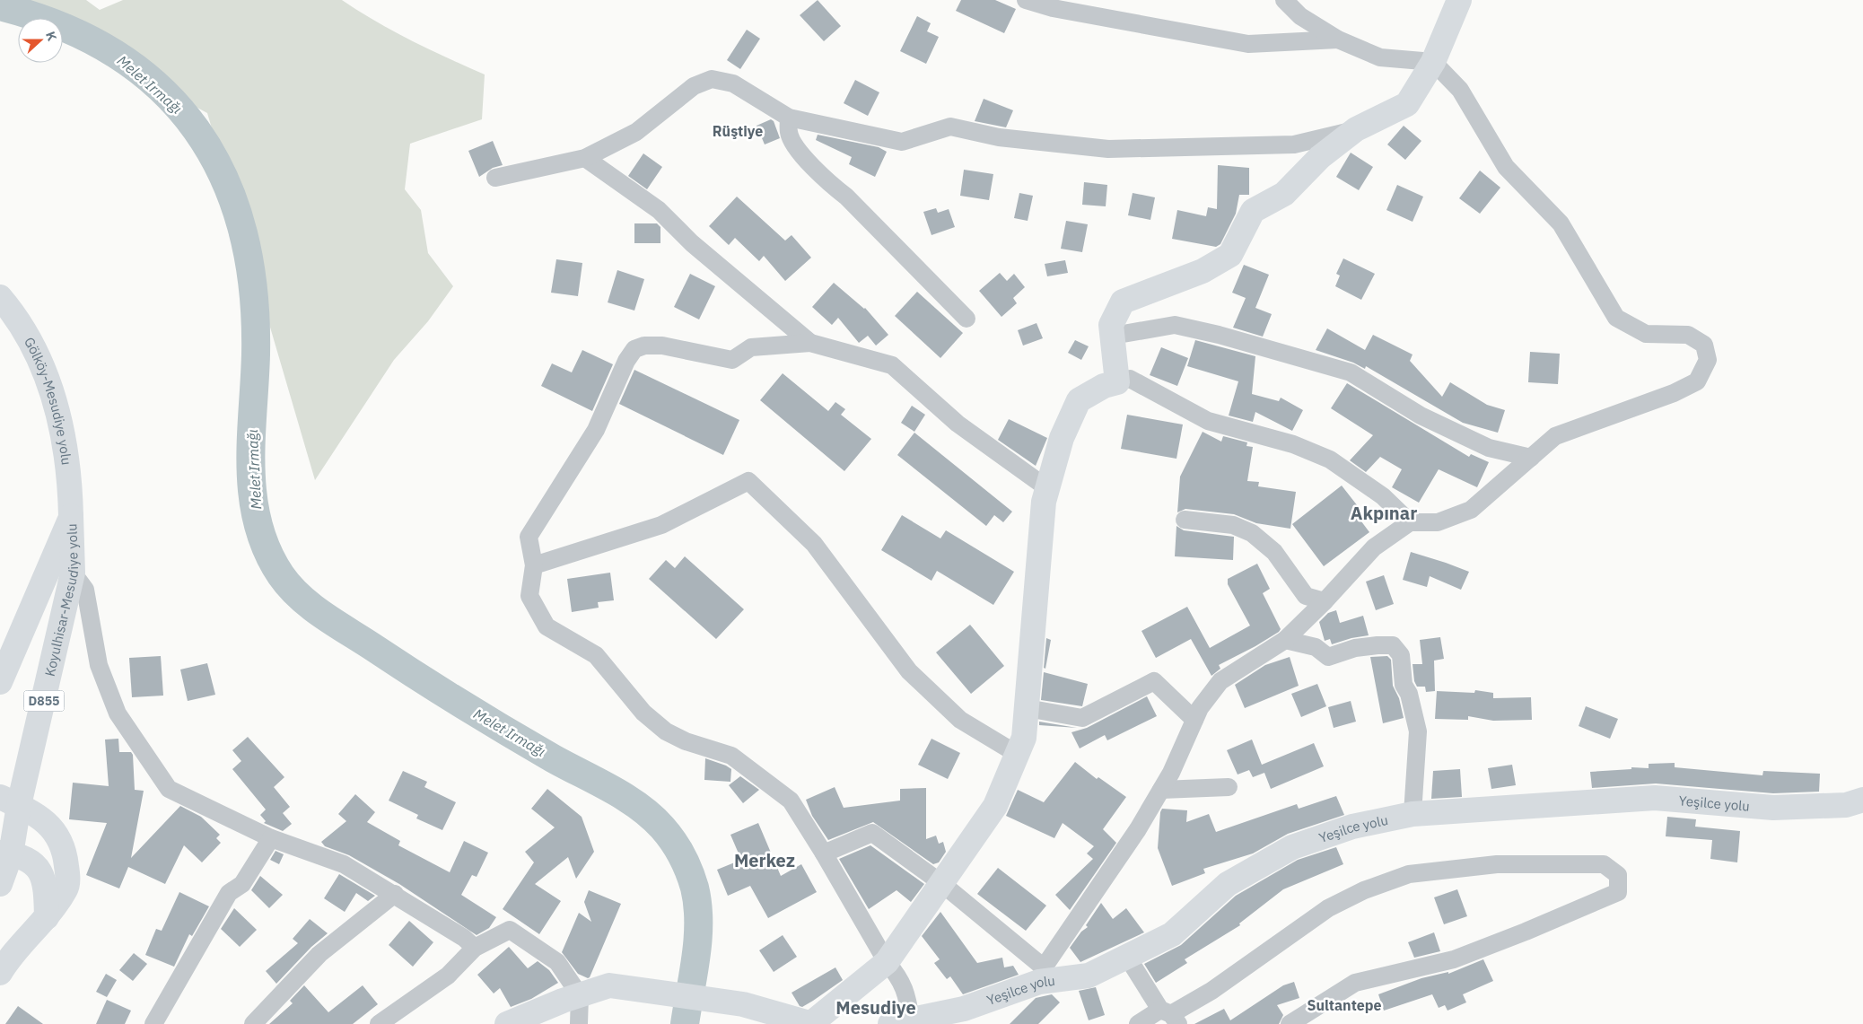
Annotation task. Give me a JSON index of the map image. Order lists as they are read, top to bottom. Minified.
{"streets":{"main road":["Gölköy-Mesudiye yolu","Koyulhisar-Mesudiye yolu","D855","Yeşilce yolu"]},"crossings":[["Gölköy-Mesudiye yolu","Koyulhisar-Mesudiye yolu"]],"districts":["Rüştiye","Akpınar","Merkez","Sultantepe","Mesudiye"],"water":["Melet Irmağı"],"north":"right"}
